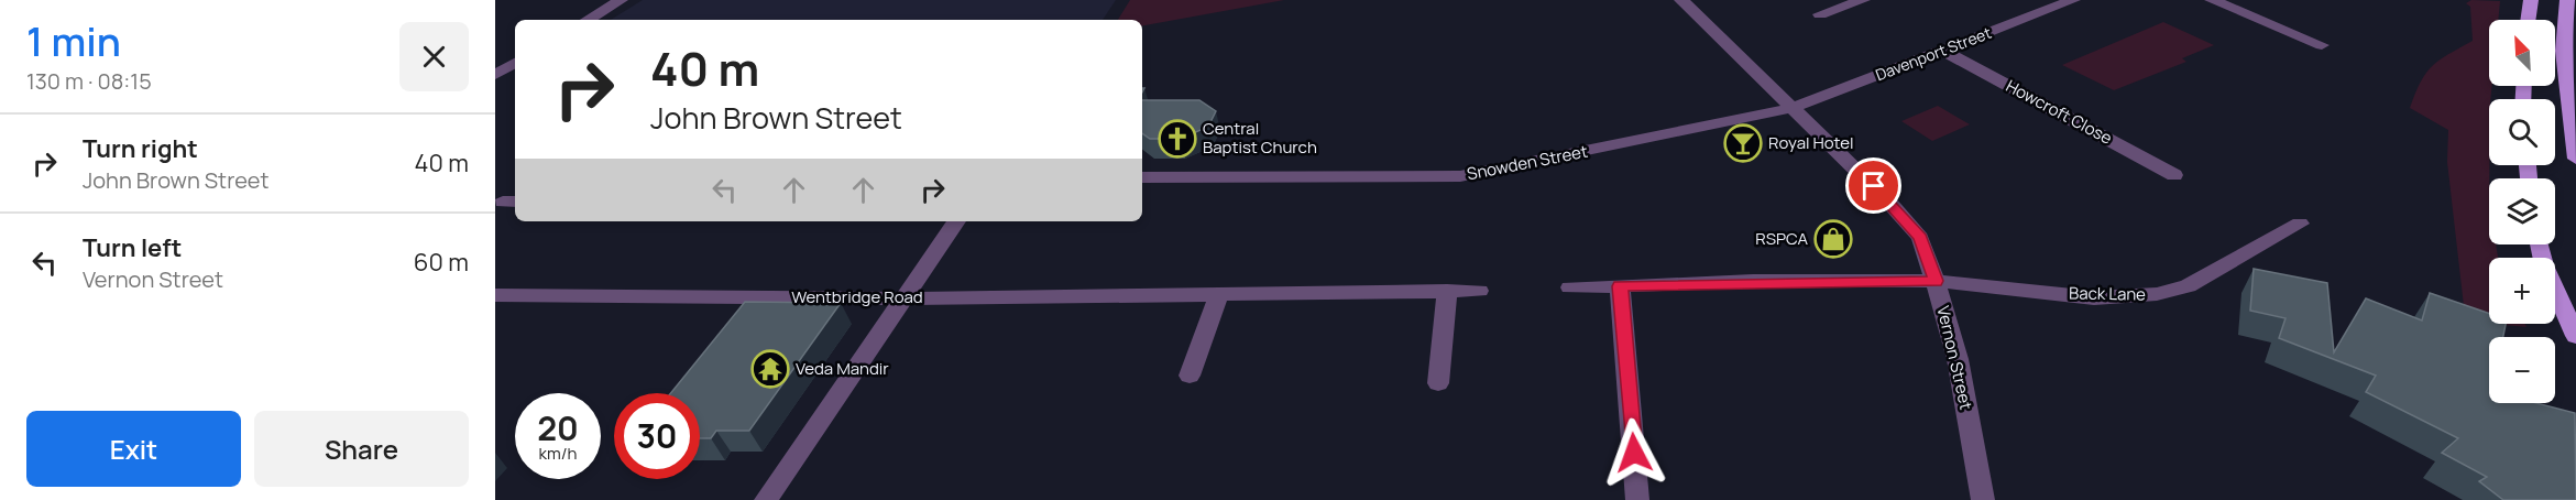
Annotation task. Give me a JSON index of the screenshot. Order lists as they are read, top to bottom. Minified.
{"streets":{"street":["Davenport Street","Howcroft Close","Snowden Street","Back Lane","Wentbridge Road","Vernon Street"]},"crossings":[["Davenport Street","Howcroft Close"],["Davenport Street","Snowden Street"],["Davenport Street","Vernon Street"],["Snowden Street","Vernon Street"],["Back Lane","Vernon Street"]],"places":{"church":["Central Baptist Church"],"bar":["Royal Hotel"],"shop":["RSPCA"],"temple":["Veda Mandir"]},"north":"top left","page":{"heading":["1 min","130 m · 08:15"],"map_buttons":["+","−"],"turn":["40 m","John Brown Street"],"list":[{"name":"Turn right","note":"John Brown Street","value":"40 m"},{"name":"Turn left","note":"Vernon Street","value":"60 m"}],"speed":"20 km/h","limit":"30","buttons":["Exit","Share"]}}
